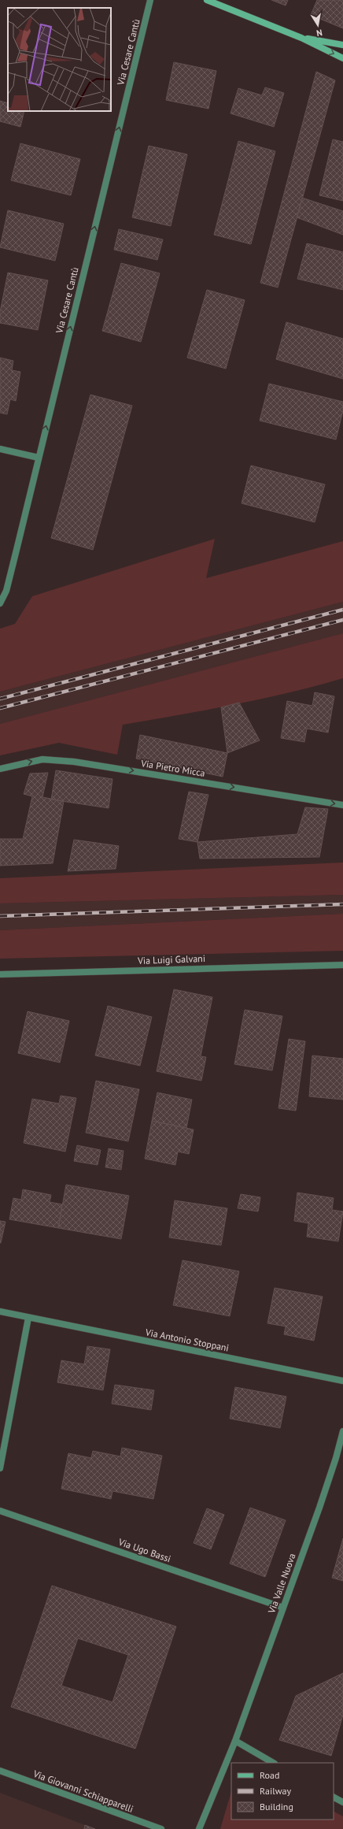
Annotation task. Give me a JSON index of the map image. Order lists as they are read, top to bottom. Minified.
{"streets":{"street":["Via Cesare Cantù","Via Pietro Micca","Via Luigi Galvani","Via Antonio Stoppani","Via Ugo Bassi","Via Valle Nuova","Via Giovanni Schiapparelli"]},"crossings":[["Via Ugo Bassi","Via Valle Nuova"]],"one_way":["Via Cesare Cantù","Via Pietro Micca"],"legend":["Road","Railway","Building"],"north":"bottom"}
